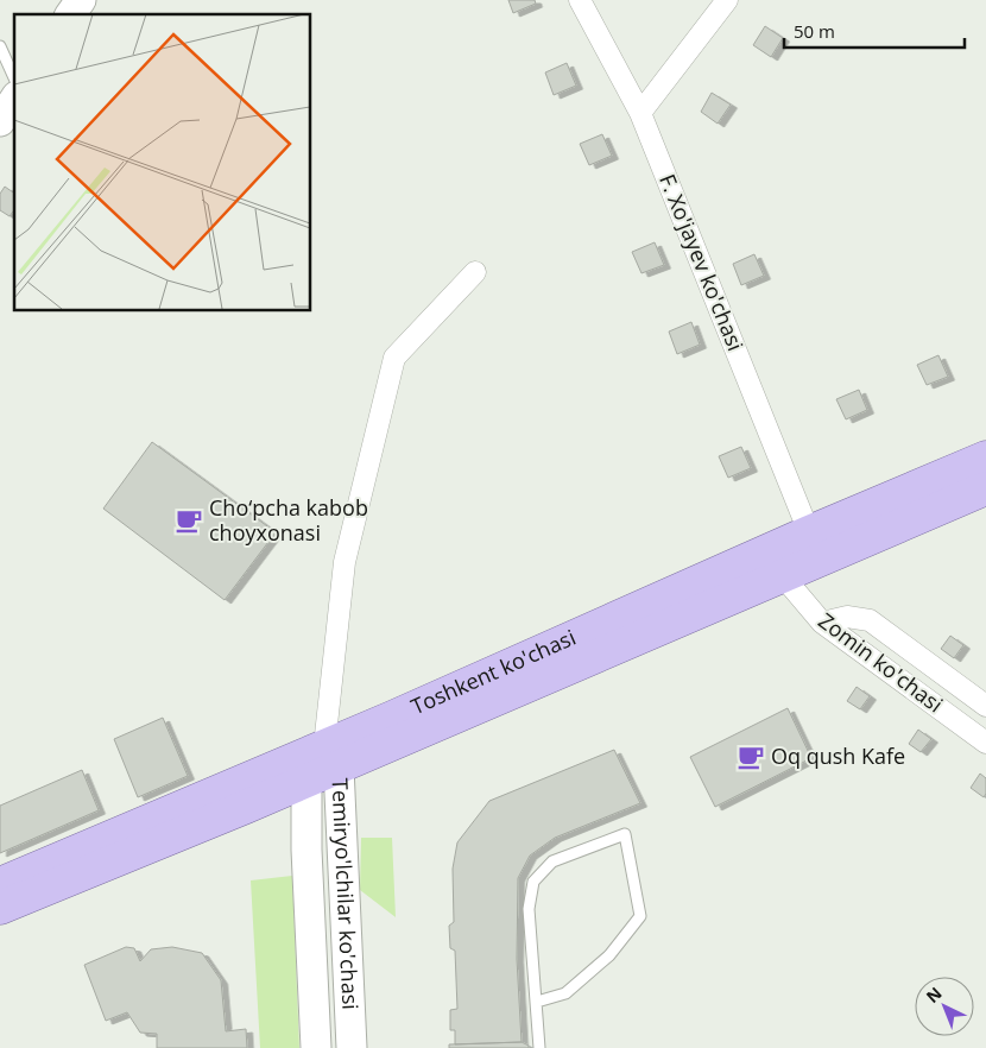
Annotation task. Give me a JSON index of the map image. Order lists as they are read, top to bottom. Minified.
{"streets":{"main road":["Toshkent ko'chasi","Temiryo'lchilar ko'chasi"],"street":["F. Xo'jayev ko'chasi","Zomin ko'chasi"]},"crossings":[["F. Xo'jayev ko'chasi","Toshkent ko'chasi"],["Zomin ko'chasi","Toshkent ko'chasi"],["Toshkent ko'chasi","Temiryo'lchilar ko'chasi"]],"places":{"cafe":["Cho‘pcha kabob choyxonasi","Oq qush Kafe"]},"scale_bar":"50 m","north":"top left"}
